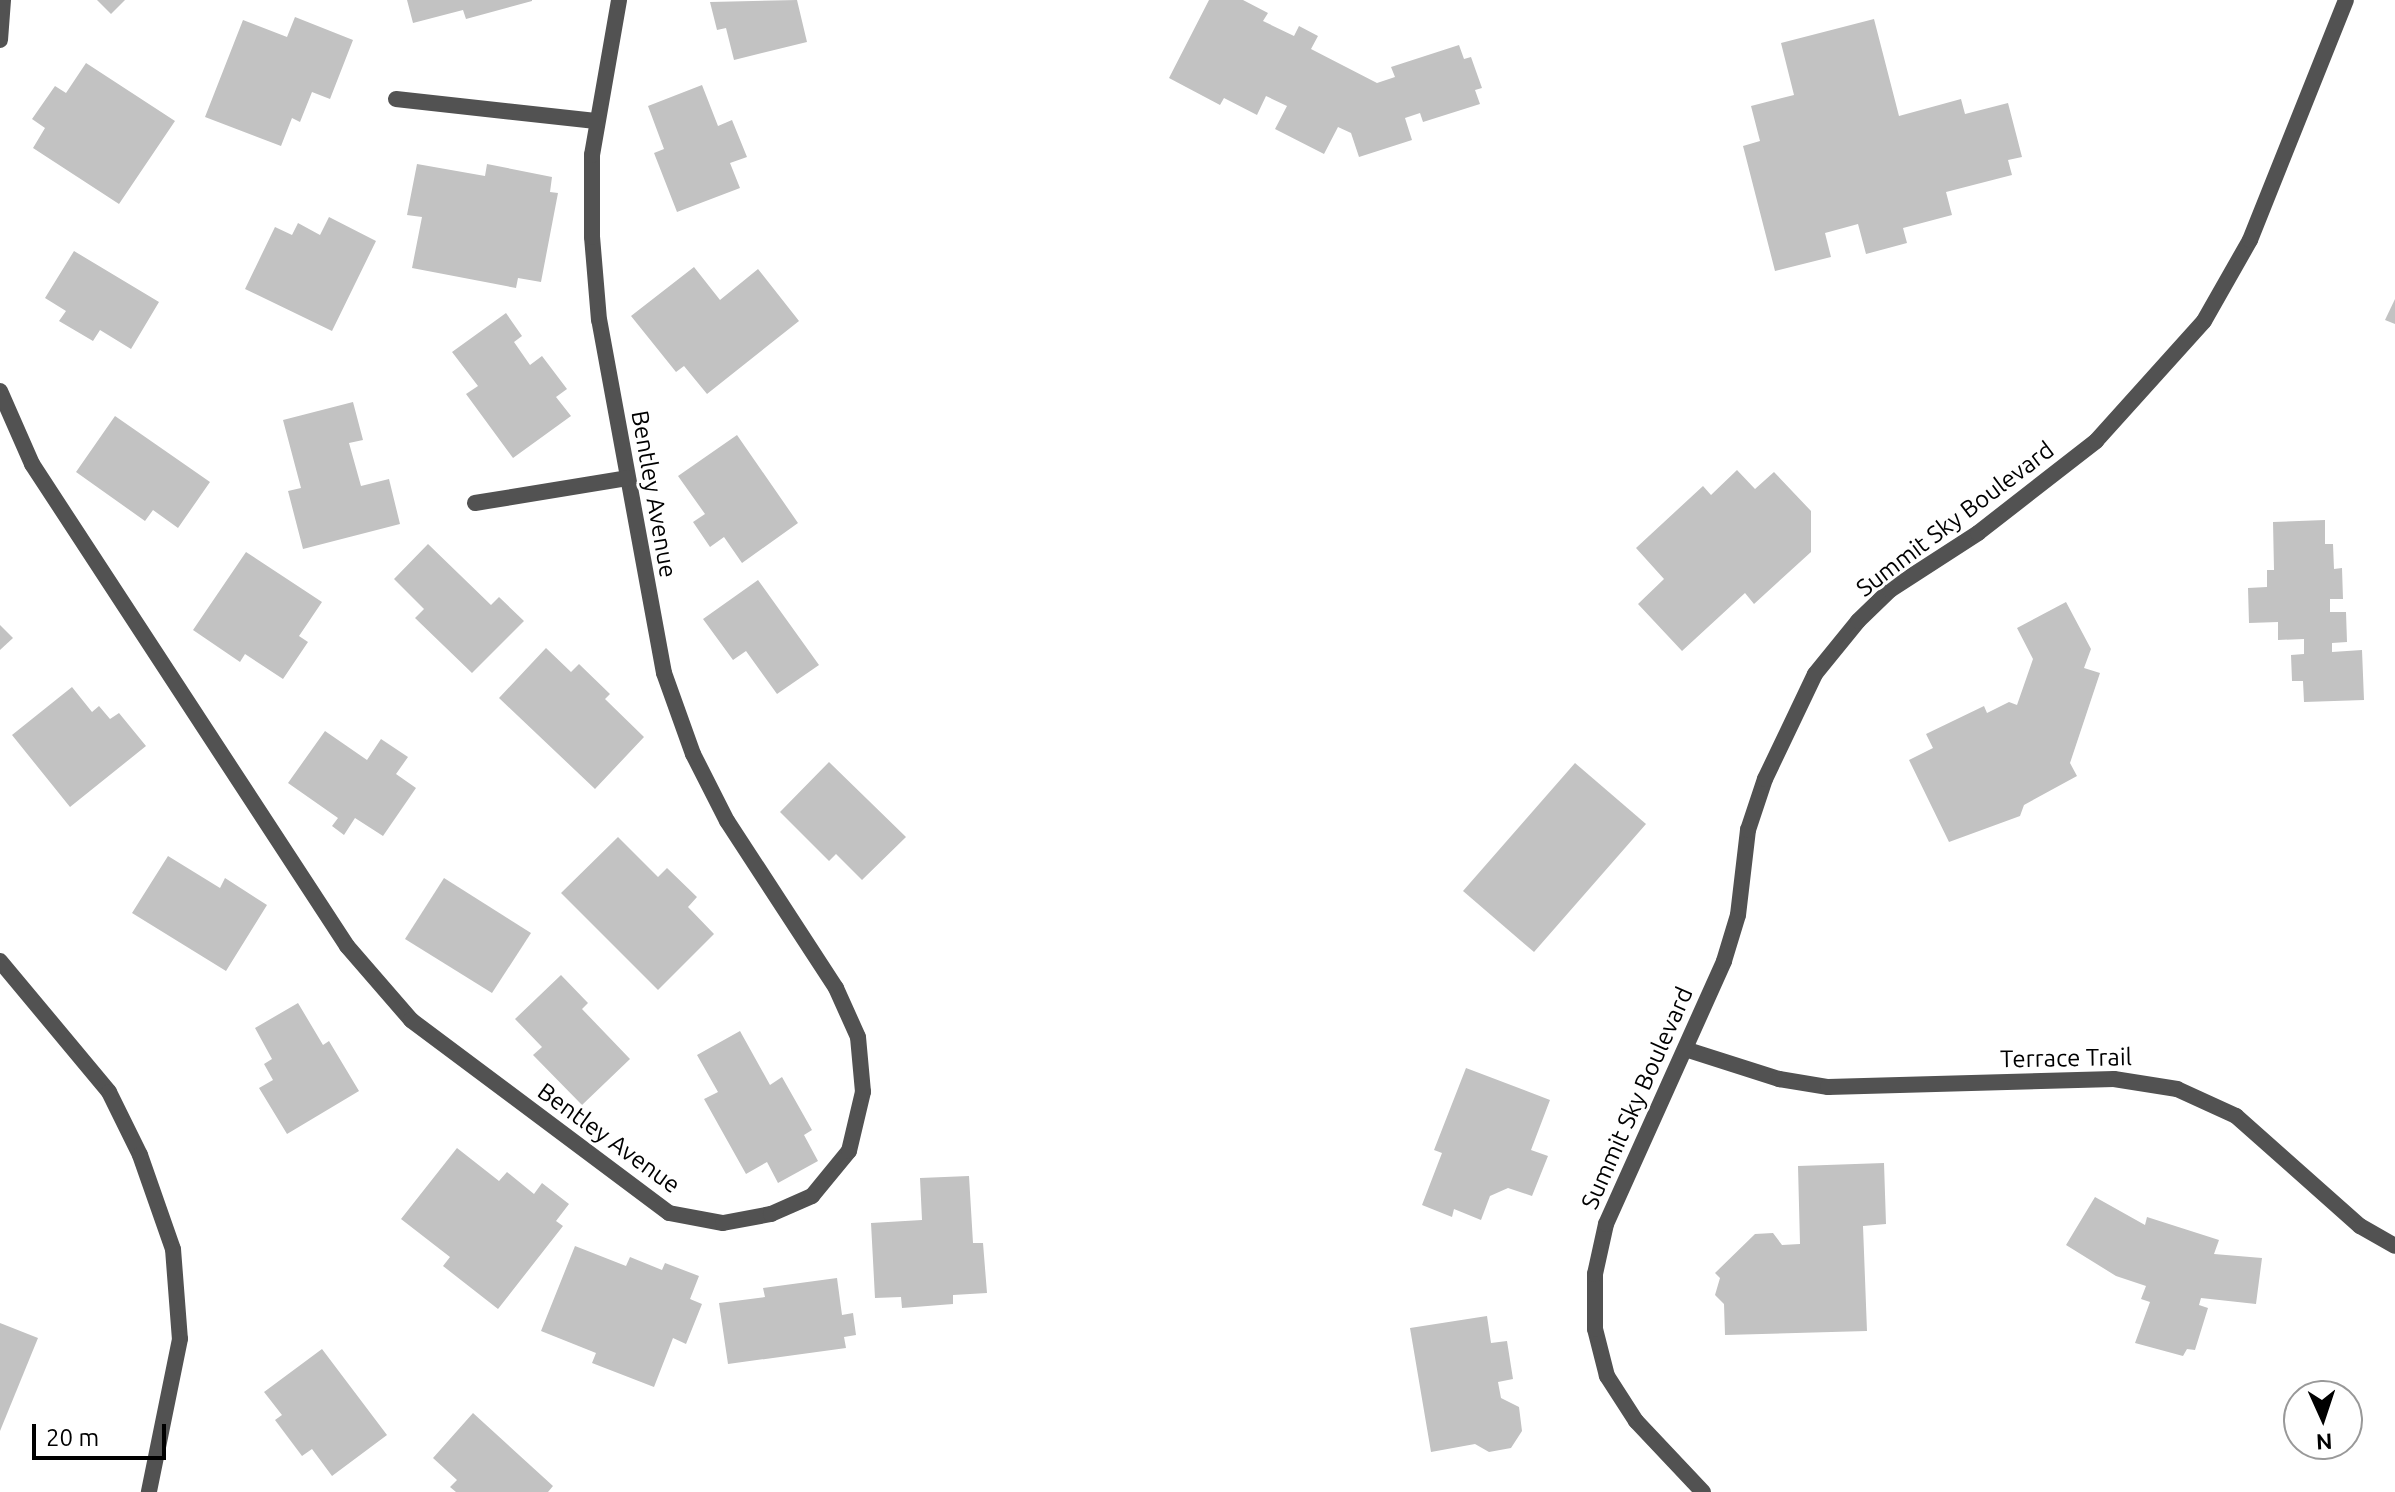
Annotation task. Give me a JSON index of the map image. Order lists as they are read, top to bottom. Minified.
{"streets":{"street":["Bentley Avenue","Summit Sky Boulevard","Terrace Trail"]},"crossings":[["Summit Sky Boulevard","Terrace Trail"]],"scale_bar":"20 m","north":"bottom"}
